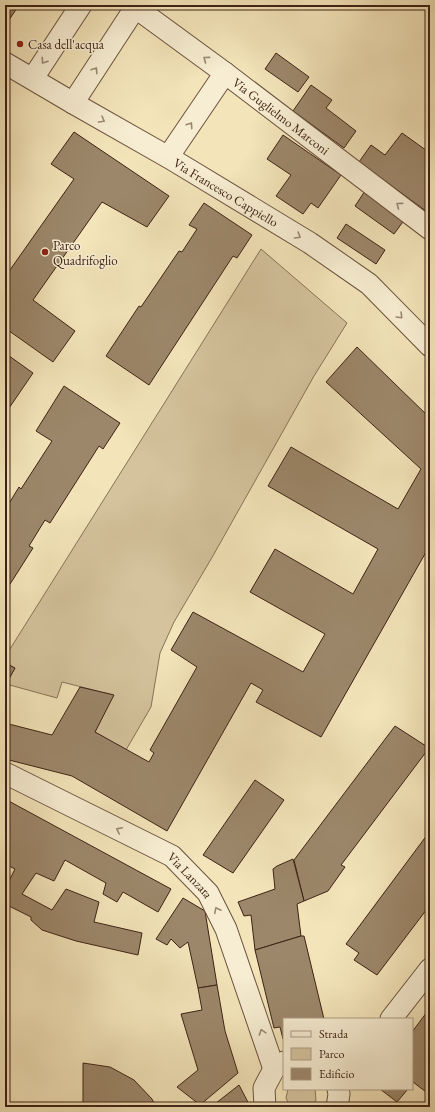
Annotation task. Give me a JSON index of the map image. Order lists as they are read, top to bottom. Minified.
{"streets":{"street":["Via Guglielmo Marconi","Via Francesco Cappiello","Via Lanzara"]},"one_way":["Via Guglielmo Marconi","Via Francesco Cappiello","Via Lanzara"],"places":["Casa dell'acqua","Parco Quadrifoglio"],"legend":["Strada","Parco","Edificio"]}
